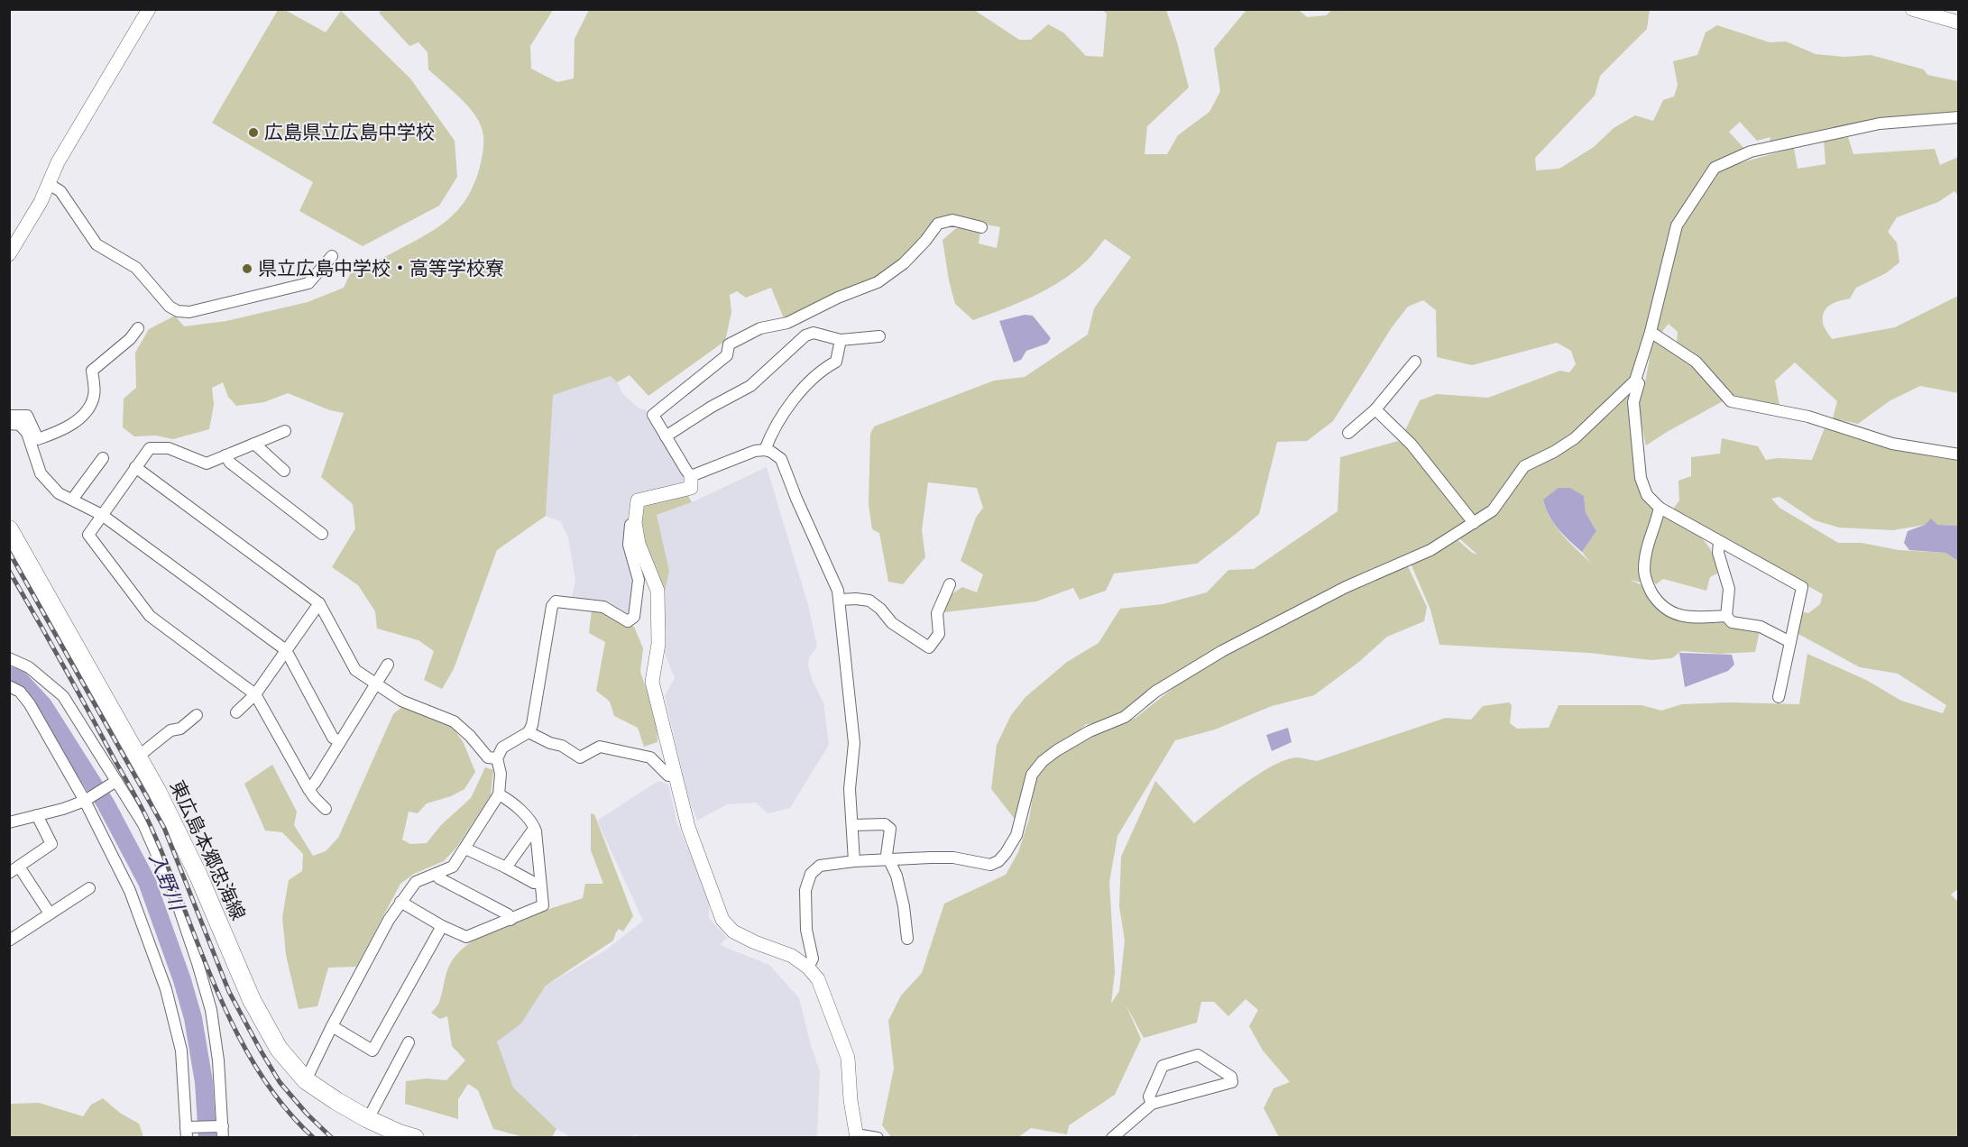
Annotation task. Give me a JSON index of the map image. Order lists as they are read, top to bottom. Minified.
{"streets":{"main road":["東広島本郷忠海線"]},"water":["入野川"],"places":["広島県立広島中学校","県立広島中学校・高等学校寮"]}
